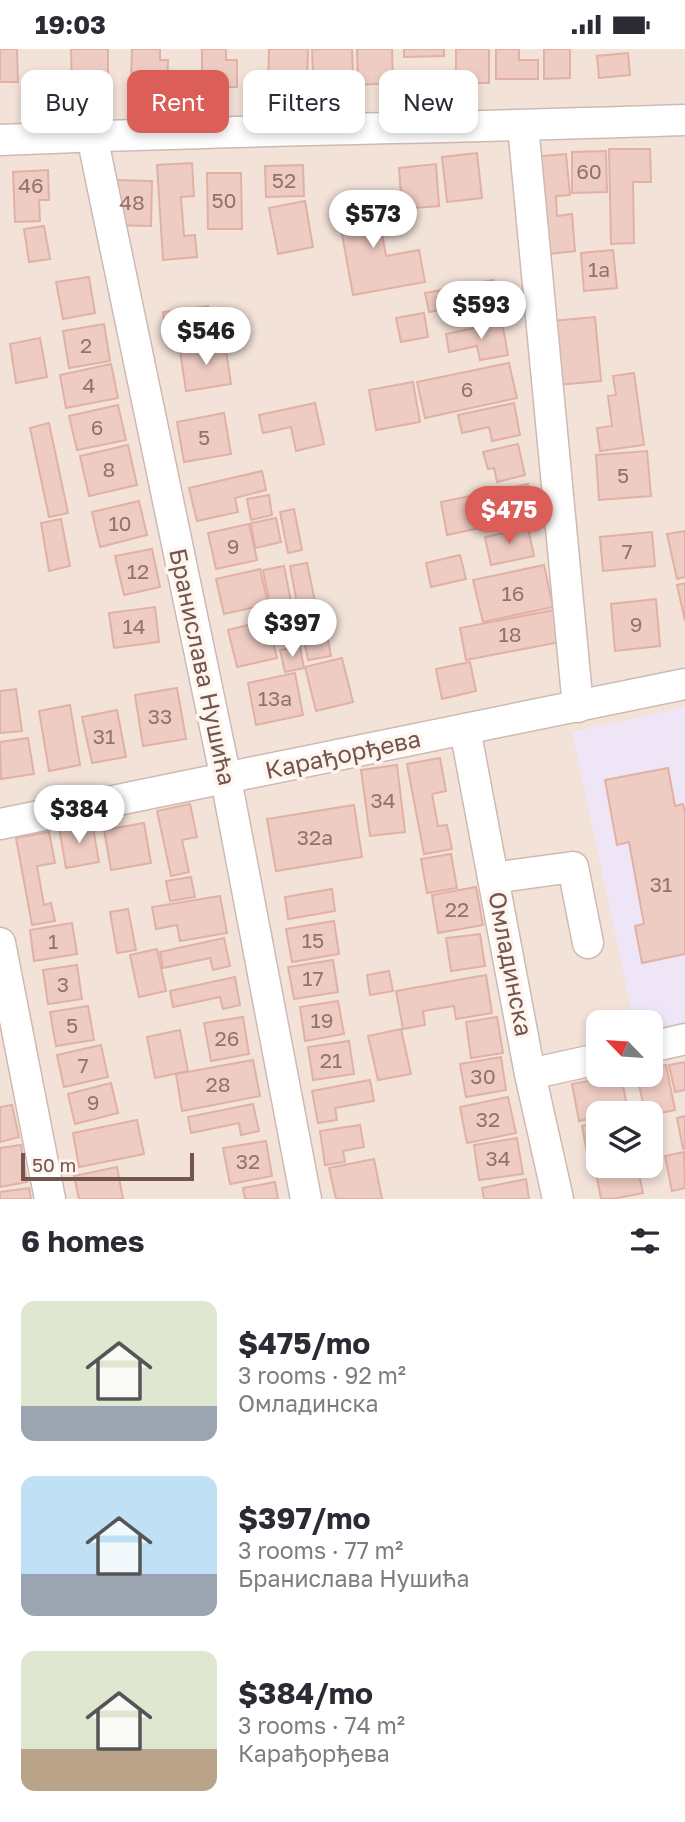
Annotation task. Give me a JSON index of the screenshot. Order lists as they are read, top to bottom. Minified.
{"streets":{"street":["Бранислава Нушића","Карађорђева","Омладинска"]},"crossings":[["Бранислава Нушића","Карађорђева"],["Карађорђева","Омладинска"]],"house_numbers":["60","52","46","50","48","1a","2","4","6","6","5","8","5","10","9","7","12","16","9","14","18","13a","33","31","34","32a","31","22","15","1","17","3","19","5","26","21","7","30","28","9","32","34","32"],"scale_bar":"50 m","north":"top left","page":{"status":"19:03","chip":["Buy","Rent","Filters","New"],"price":["$573","$593","$546","$475","$397","$384"],"scale":"50 m","heading":"6 homes","list":[{"name":"$475/mo","note":"3 rooms · 92 m² · Омладинска"},{"name":"$397/mo","note":"3 rooms · 77 m² · Бранислава Нушића"},{"name":"$384/mo","note":"3 rooms · 74 m² · Карађорђева"}]}}
